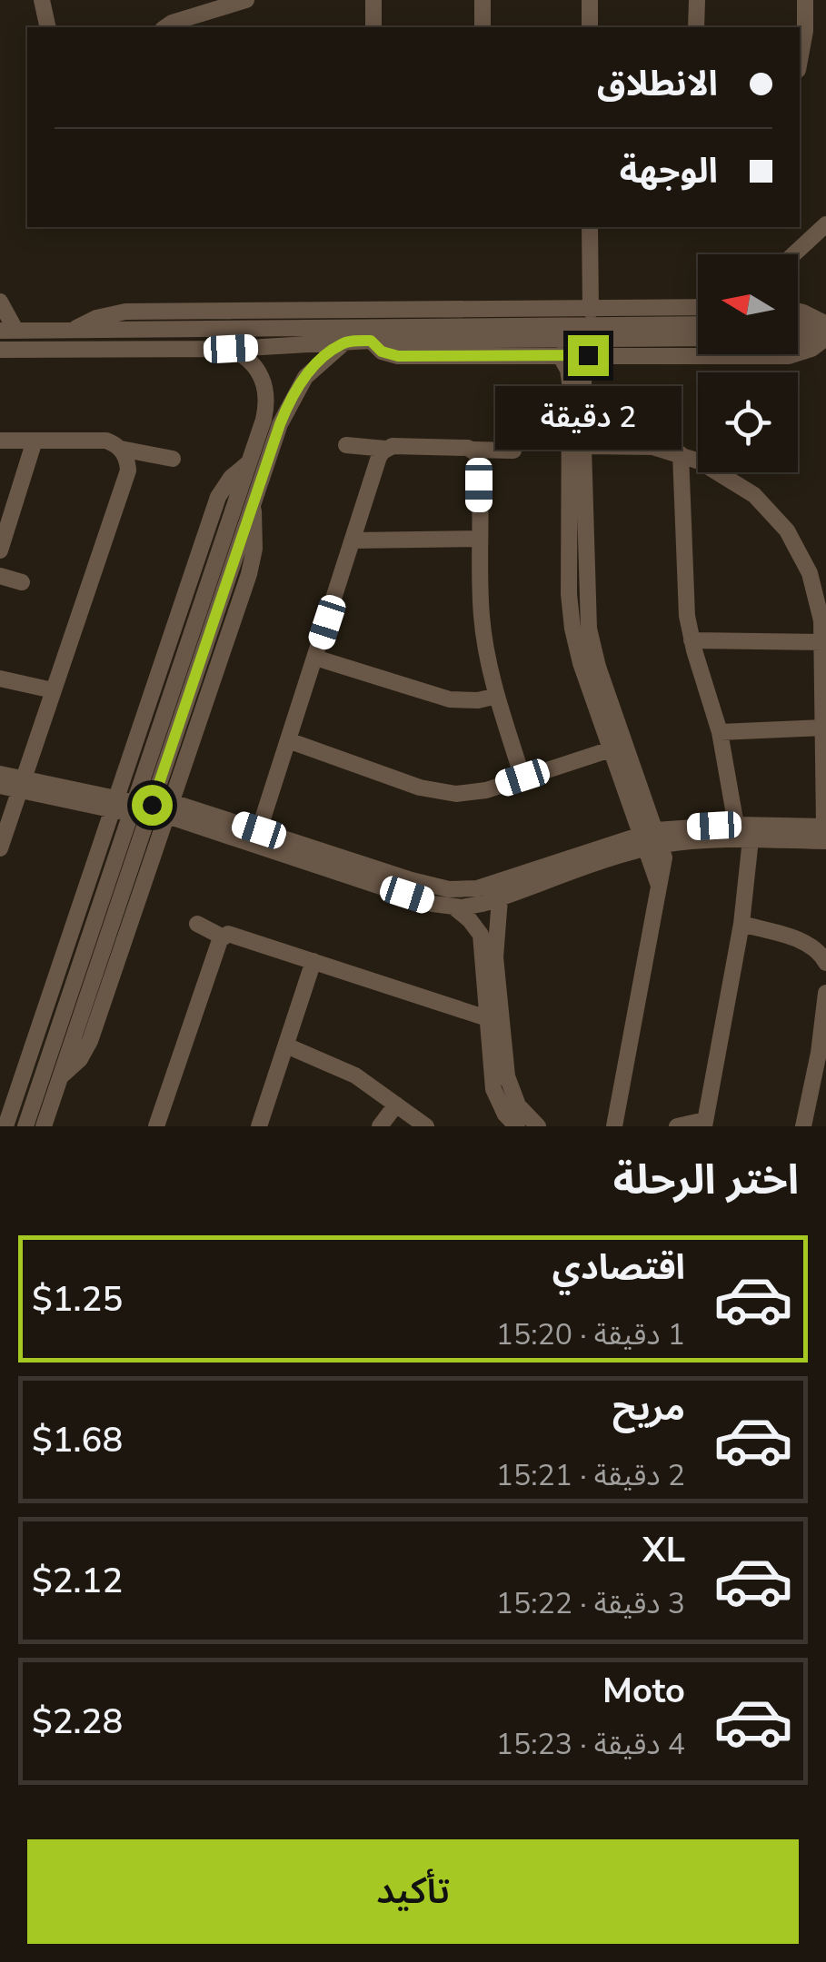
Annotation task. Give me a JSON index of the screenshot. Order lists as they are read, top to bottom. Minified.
{"north":"left","page":{"banner":["الانطلاق","الوجهة"],"bubble":"2 دقيقة","heading":"اختر الرحلة","list":[{"name":"اقتصادي","note":"1 دقيقة · 15:20","value":"$1.25"},{"name":"مريح","note":"2 دقيقة · 15:21","value":"$1.68"},{"name":"XL","note":"3 دقيقة · 15:22","value":"$2.12"},{"name":"Moto","note":"4 دقيقة · 15:23","value":"$2.28"}],"buttons":"تأكيد"}}
